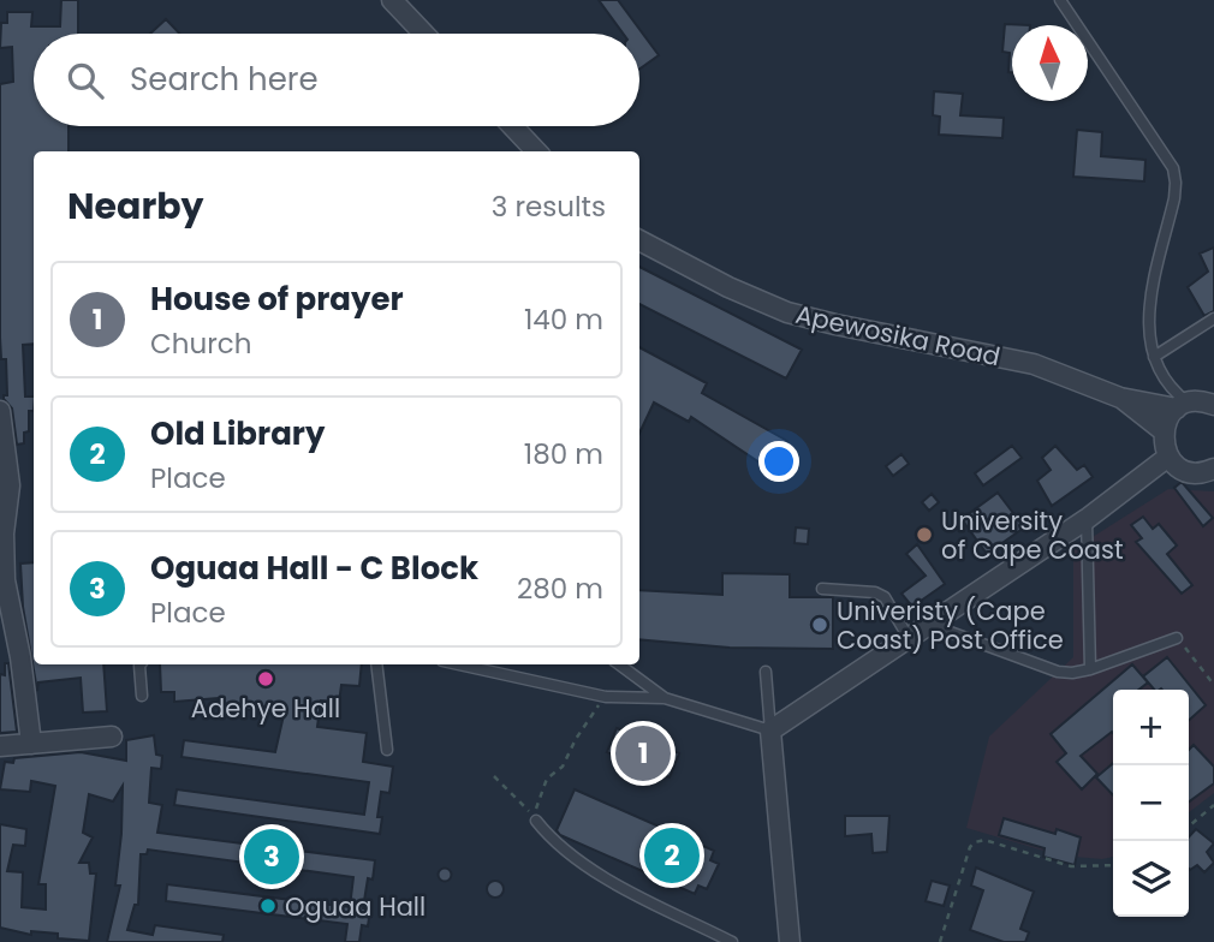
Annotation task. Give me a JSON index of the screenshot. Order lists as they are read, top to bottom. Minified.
{"streets":{"street":["Apewosika Road"]},"places":["University of Cape Coast","Univeristy (Cape Coast) Post Office","Adehye Hall","Oguaa Hall"],"north":"top","page":{"search":"Search here","heading":["Nearby","3 results"],"list":[{"mark":"1","name":"House of prayer","note":"Church","value":"140 m"},{"mark":"2","name":"Old Library","note":"Place","value":"180 m"},{"mark":"3","name":"Oguaa Hall - C Block","note":"Place","value":"280 m"}],"map_buttons":["+","−"],"pins":["1","2","3"]}}
